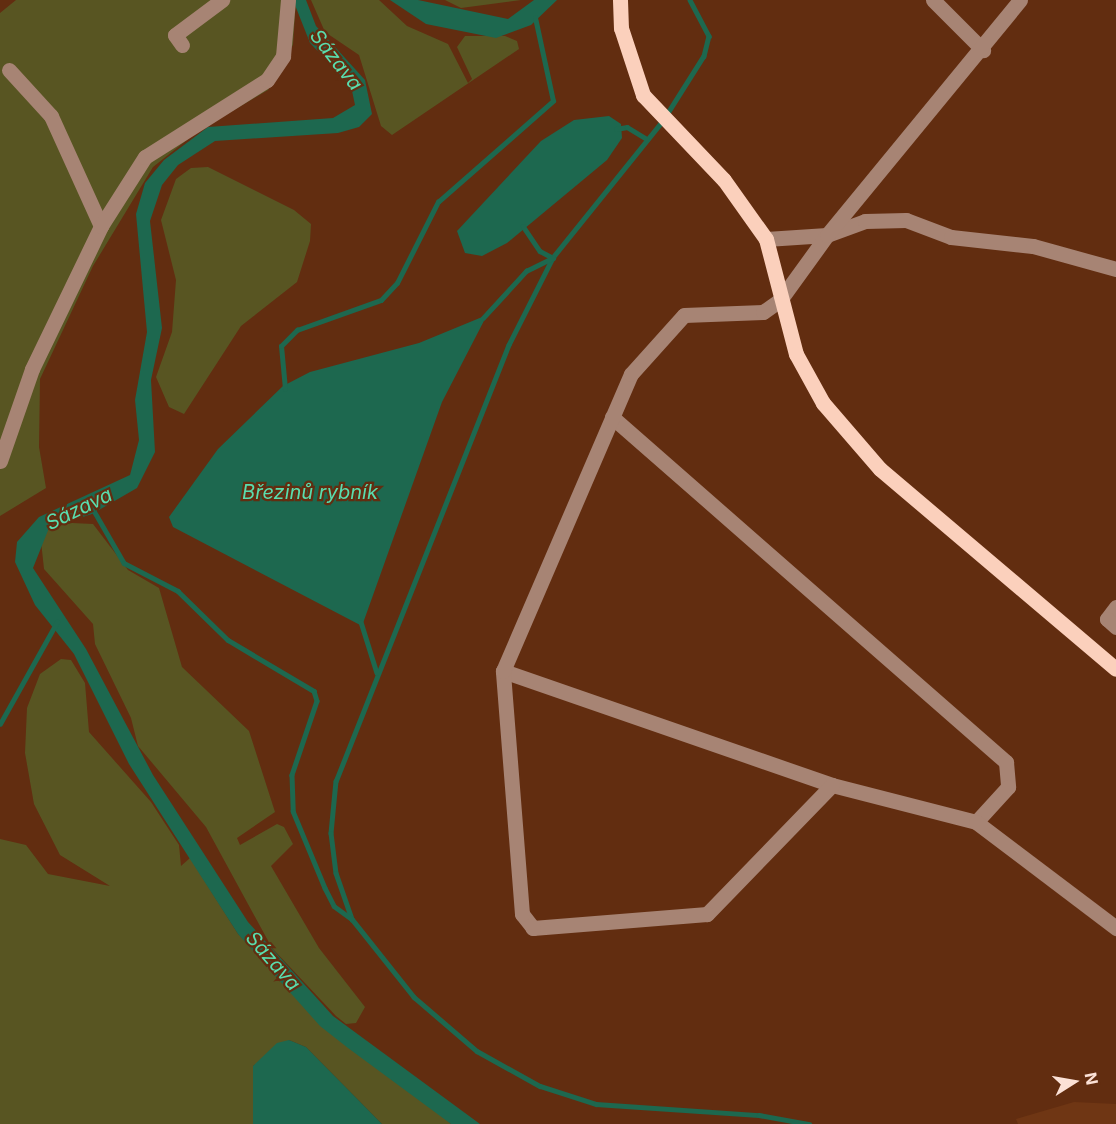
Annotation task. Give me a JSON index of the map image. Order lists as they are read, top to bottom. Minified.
{"water":["Sázava","Březinů rybník"],"north":"right"}
